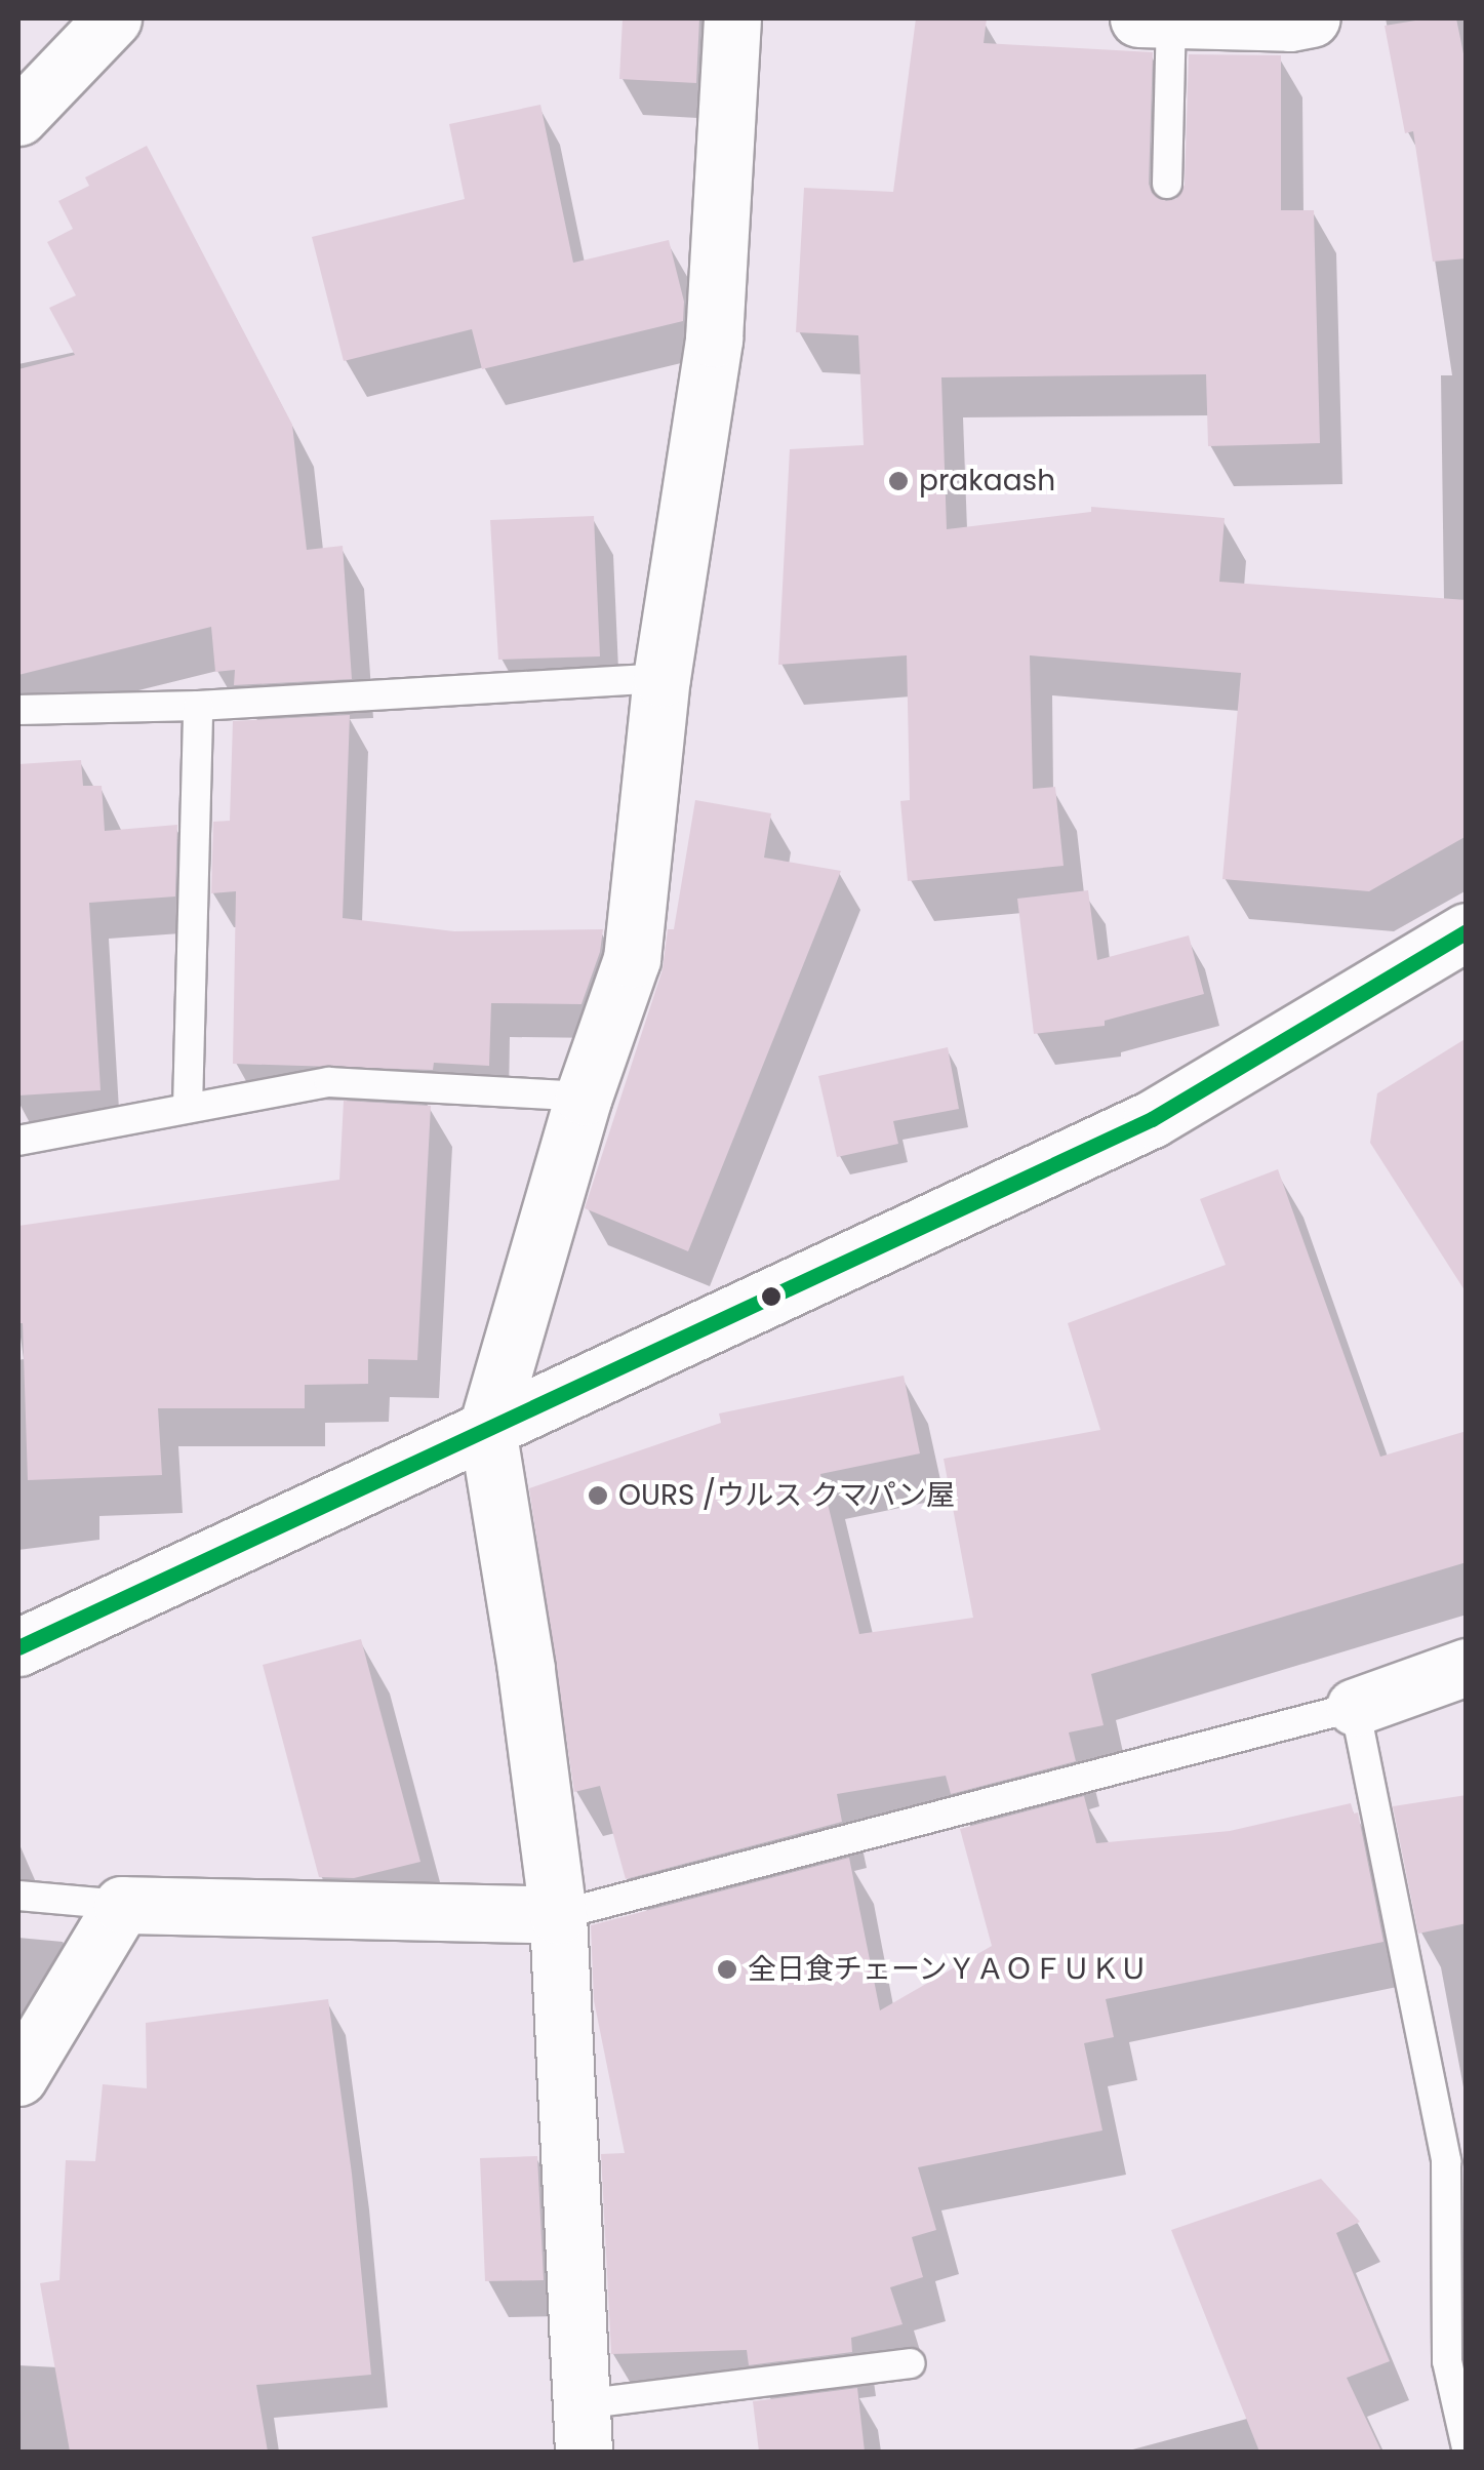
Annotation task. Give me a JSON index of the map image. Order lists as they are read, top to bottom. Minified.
{"places":["prakaash","OURS /ウルス クマパン屋","全日食チェーンＹＡＯＦＵＫＵ"]}
